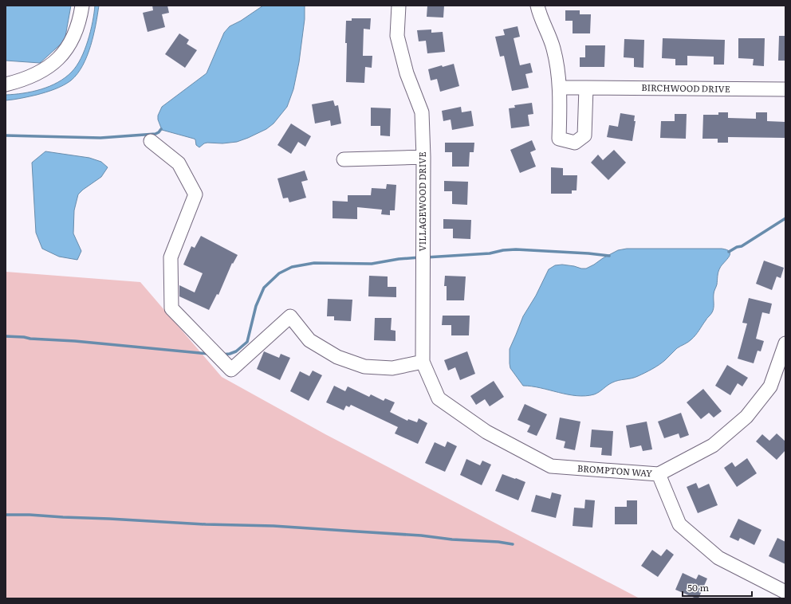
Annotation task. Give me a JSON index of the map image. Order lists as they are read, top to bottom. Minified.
{"streets":{"street":["BIRCHWOOD DRIVE","VILLAGEWOOD DRIVE","BROMPTON WAY"]},"crossings":[["VILLAGEWOOD DRIVE","BROMPTON WAY"]],"scale_bar":"50 m"}
